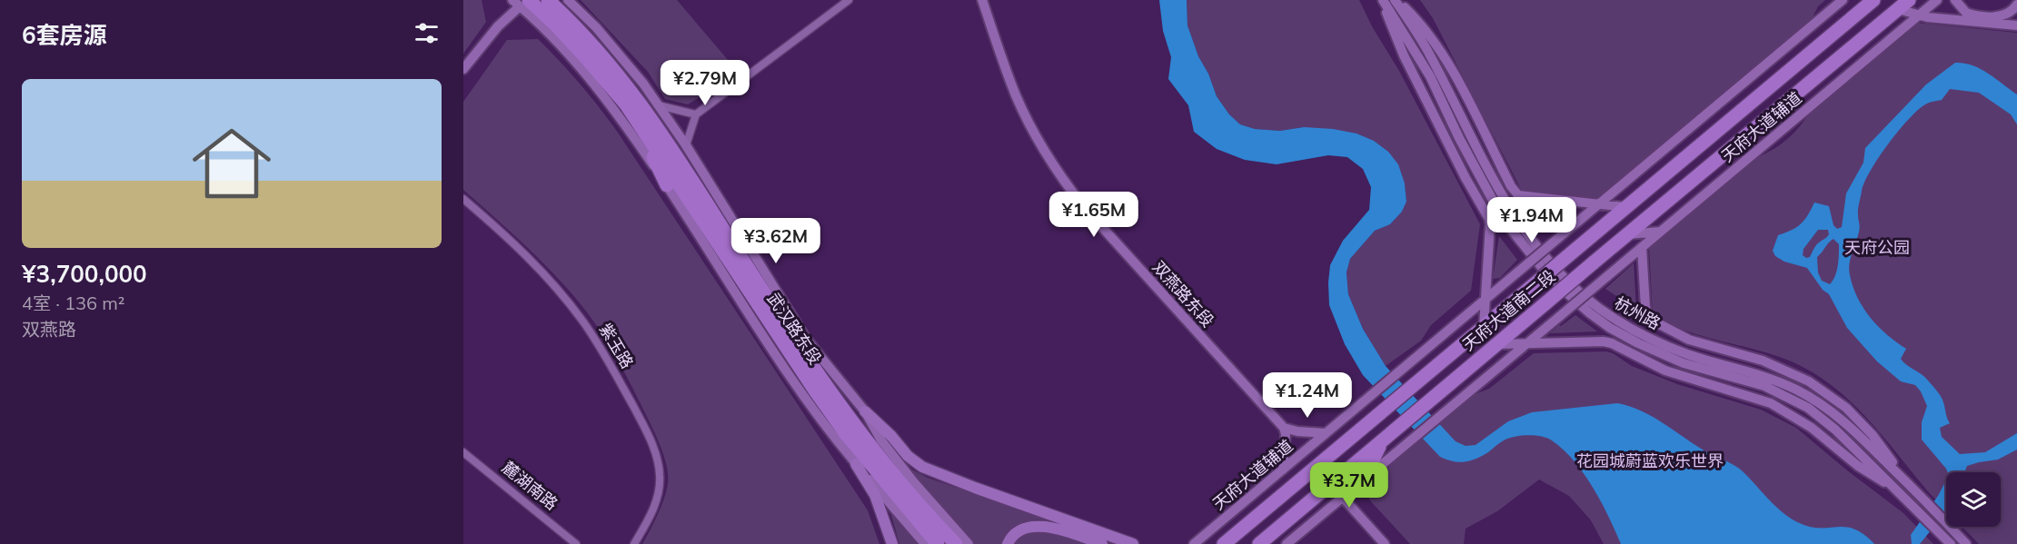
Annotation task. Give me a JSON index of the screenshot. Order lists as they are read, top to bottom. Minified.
{"streets":{"highway":["天府大道南二段","武汉路东段"],"main road":["天府大道辅道","双燕路东段","杭州路"],"street":["紫玉路","麓湖南路"]},"parks":["天府公园","花园城蔚蓝欢乐世界"],"page":{"heading":"6套房源","price":["¥2.79M","¥1.65M","¥1.94M","¥3.62M","¥1.24M","¥3.7M"],"list":[{"name":"¥3,700,000","note":"4室 · 136 m² · 双燕路"}]}}
